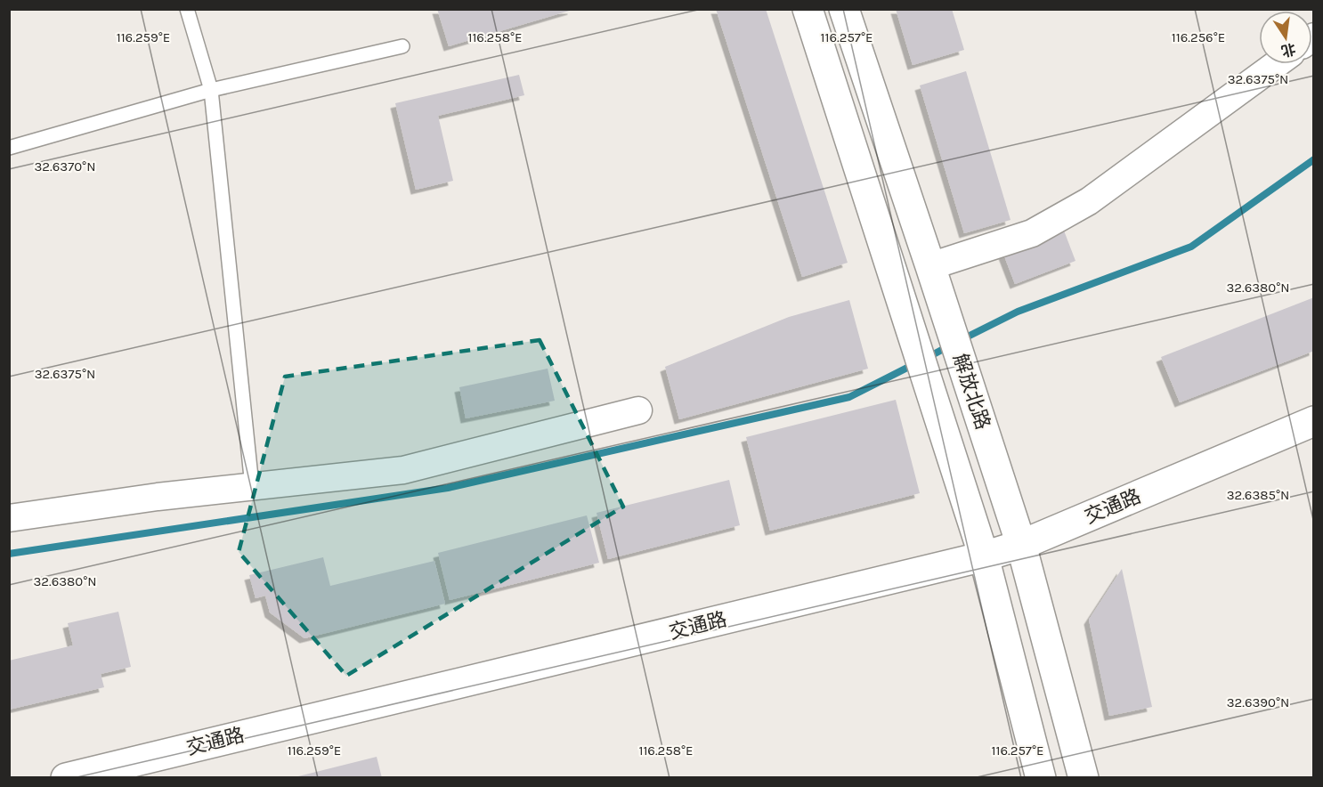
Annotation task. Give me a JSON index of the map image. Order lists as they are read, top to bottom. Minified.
{"streets":{"main road":["解放北路","交通路"]},"crossings":[["解放北路","交通路"]],"north":"bottom","coordinates":["116.259°E","116.258°E","116.257°E","116.256°E","32.6375°N","32.6370°N","32.6380°N","32.6385°N","32.6390°N"]}
